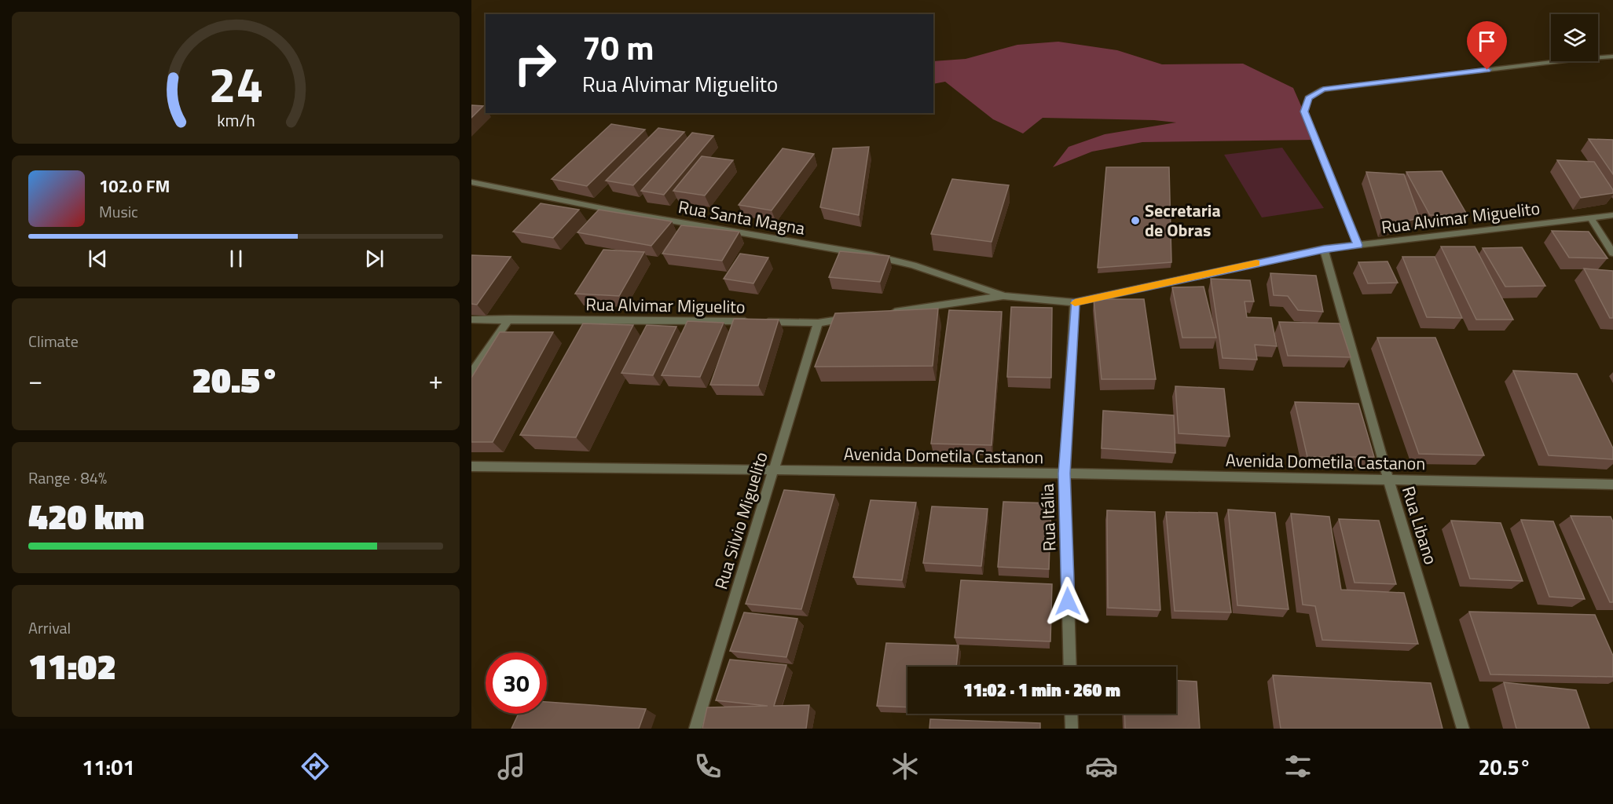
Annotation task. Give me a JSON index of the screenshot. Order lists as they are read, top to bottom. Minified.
{"streets":{"street":["Rua Santa Magna","Rua Alvimar Miguelito","Avenida Dometila Castanon","Rua Itália","Rua Silvio Miguelito","Rua Libano"]},"crossings":[["Rua Santa Magna","Rua Alvimar Miguelito"],["Rua Alvimar Miguelito","Rua Itália"],["Rua Alvimar Miguelito","Rua Silvio Miguelito"],["Rua Alvimar Miguelito","Rua Libano"],["Avenida Dometila Castanon","Rua Itália"],["Avenida Dometila Castanon","Rua Silvio Miguelito"],["Avenida Dometila Castanon","Rua Libano"]],"places":["Secretaria de Obras"],"page":{"turn":["70 m","Rua Alvimar Miguelito"],"song":["102.0 FM","Music"],"tile":["Climate",["Range · 84%","420 km"],["Arrival","11:02"]],"heat":["−","20.5°","+"],"limit":"30","trip":"11:02 · 1 min · 260 m","tabs":["11:01","20.5°"],"gauge":["24","km/h"]}}
